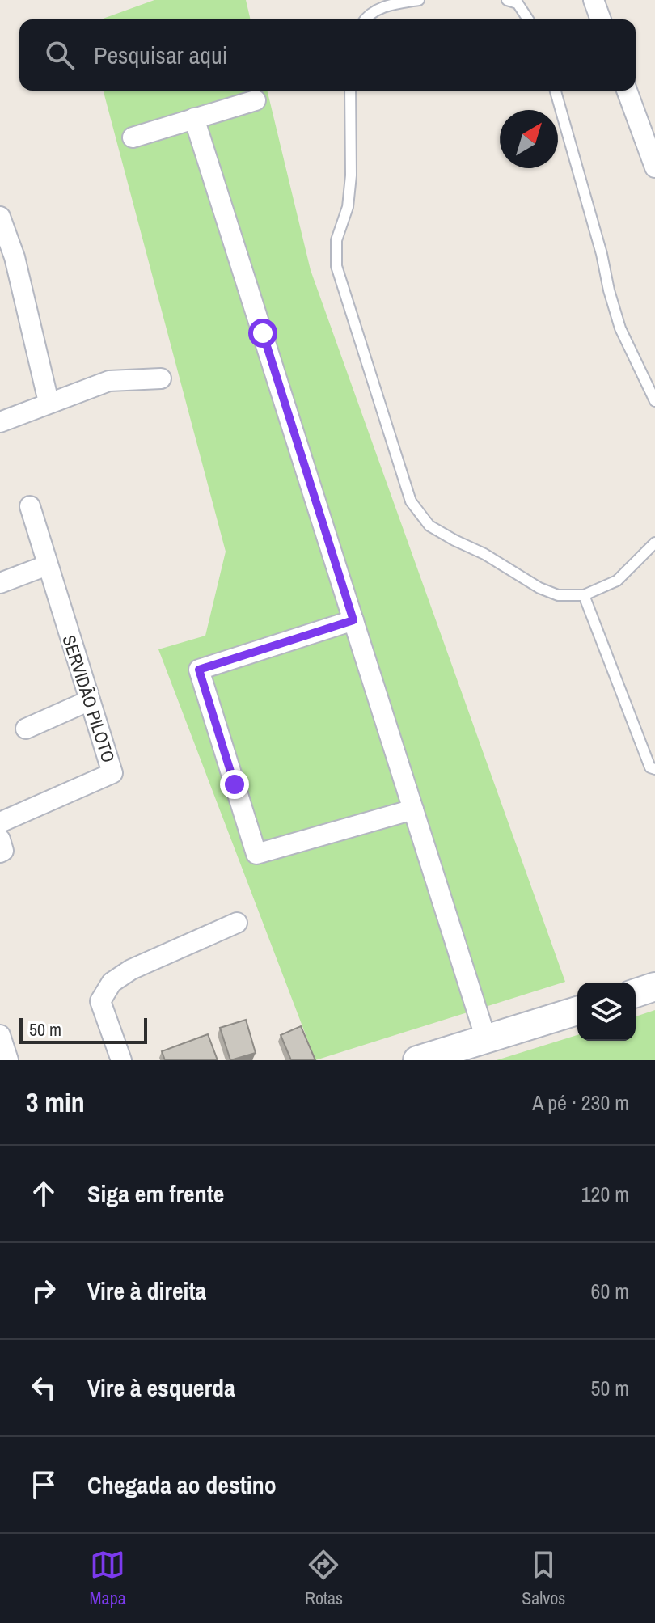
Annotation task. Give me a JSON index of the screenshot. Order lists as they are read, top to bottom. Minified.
{"streets":{"street":["SERVIDÃO PILOTO"]},"scale_bar":"50 m","north":"top right","page":{"search":"Pesquisar aqui","scale":"50 m","heading":["3 min","A pé · 230 m"],"list":[["Siga em frente","120 m"],["Vire à direita","60 m"],["Vire à esquerda","50 m"],"Chegada ao destino"],"nav":["Mapa","Rotas","Salvos"]}}
